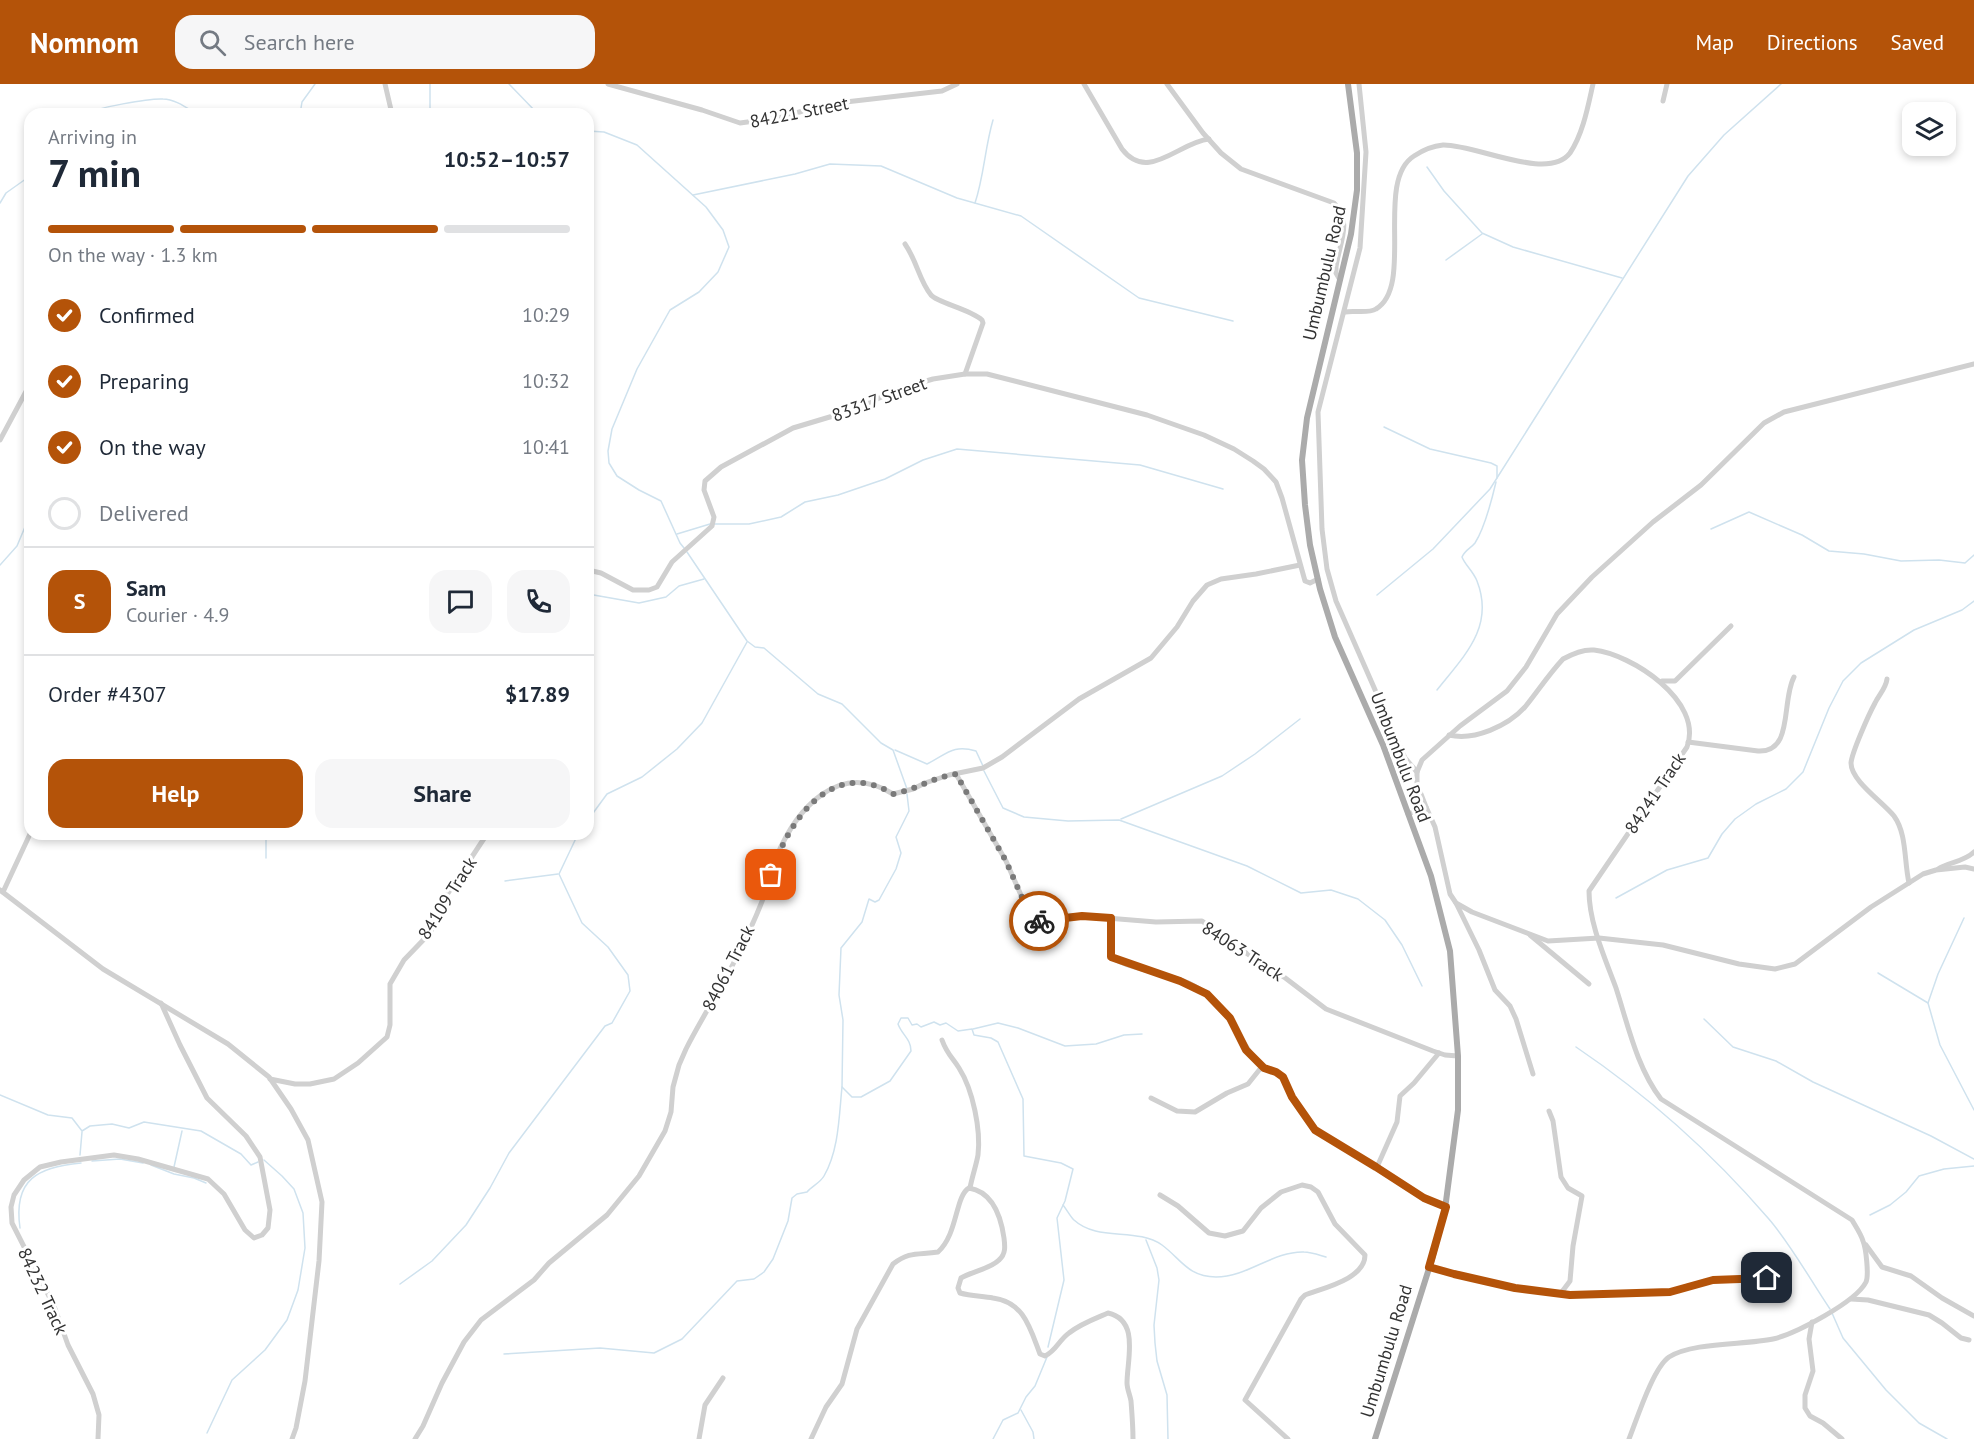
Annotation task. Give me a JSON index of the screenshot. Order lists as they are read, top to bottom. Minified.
{"streets":{"main road":["Umbumbulu Road"],"street":["84221 Street","83317 Street","84241 Track","84109 Track","84063 Track","84061 Track","84232 Track"]},"crossings":[["Umbumbulu Road","84063 Track"],["83317 Street","84061 Track"],["84063 Track","84061 Track"]],"page":{"header":"Nomnom","search":"Search here","nav":["Map","Directions","Saved"],"heading":["7 min","Arriving in","10:52–10:57"],"panel":["Sam","Courier · 4.9","Order #4307","$17.89"],"bar":"On the way · 1.3 km","list":[["Confirmed","10:29"],["Preparing","10:32"],["On the way","10:41"],"Delivered"],"round":"S","buttons":["Help","Share"]}}
